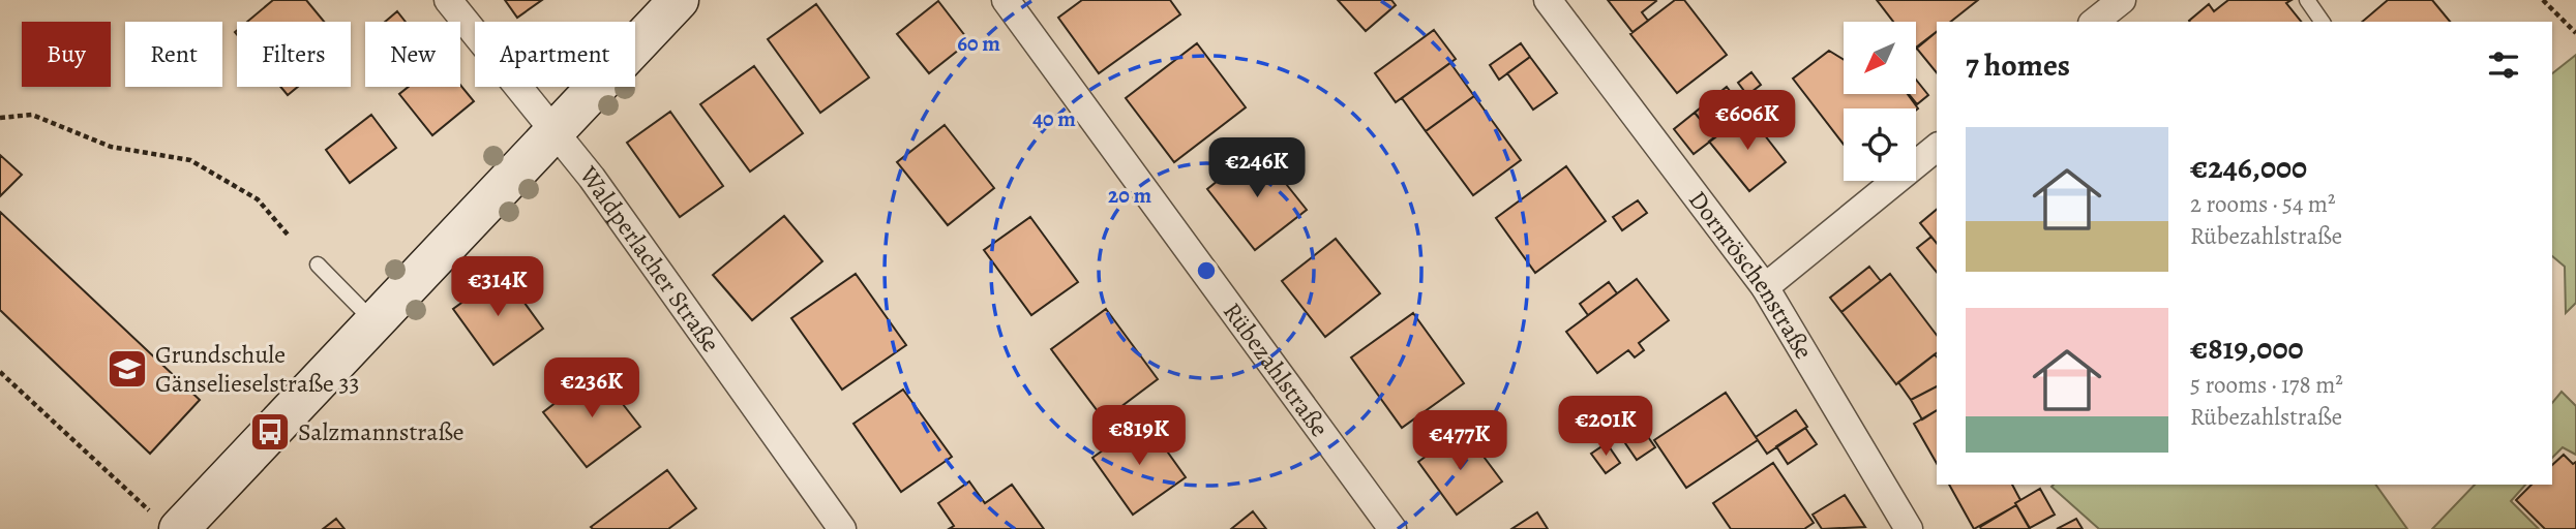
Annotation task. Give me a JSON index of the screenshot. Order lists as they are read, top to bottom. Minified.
{"streets":{"street":["Waldperlacher Straße","Dornröschenstraße","Rübezahlstraße"]},"places":{"school or university":["Grundschule Gänselieselstraße 33"],"bus stop":["Salzmannstraße"]},"north":"bottom left","page":{"chip":["Buy","Rent","Filters","New","Apartment"],"heading":"7 homes","price":["€606K","€246K","€314K","€236K","€201K","€819K","€477K"],"list":[{"name":"€246,000","note":"2 rooms · 54 m² · Rübezahlstraße"},{"name":"€819,000","note":"5 rooms · 178 m² · Rübezahlstraße"}]},"rings":["60 m","40 m","20 m"]}
